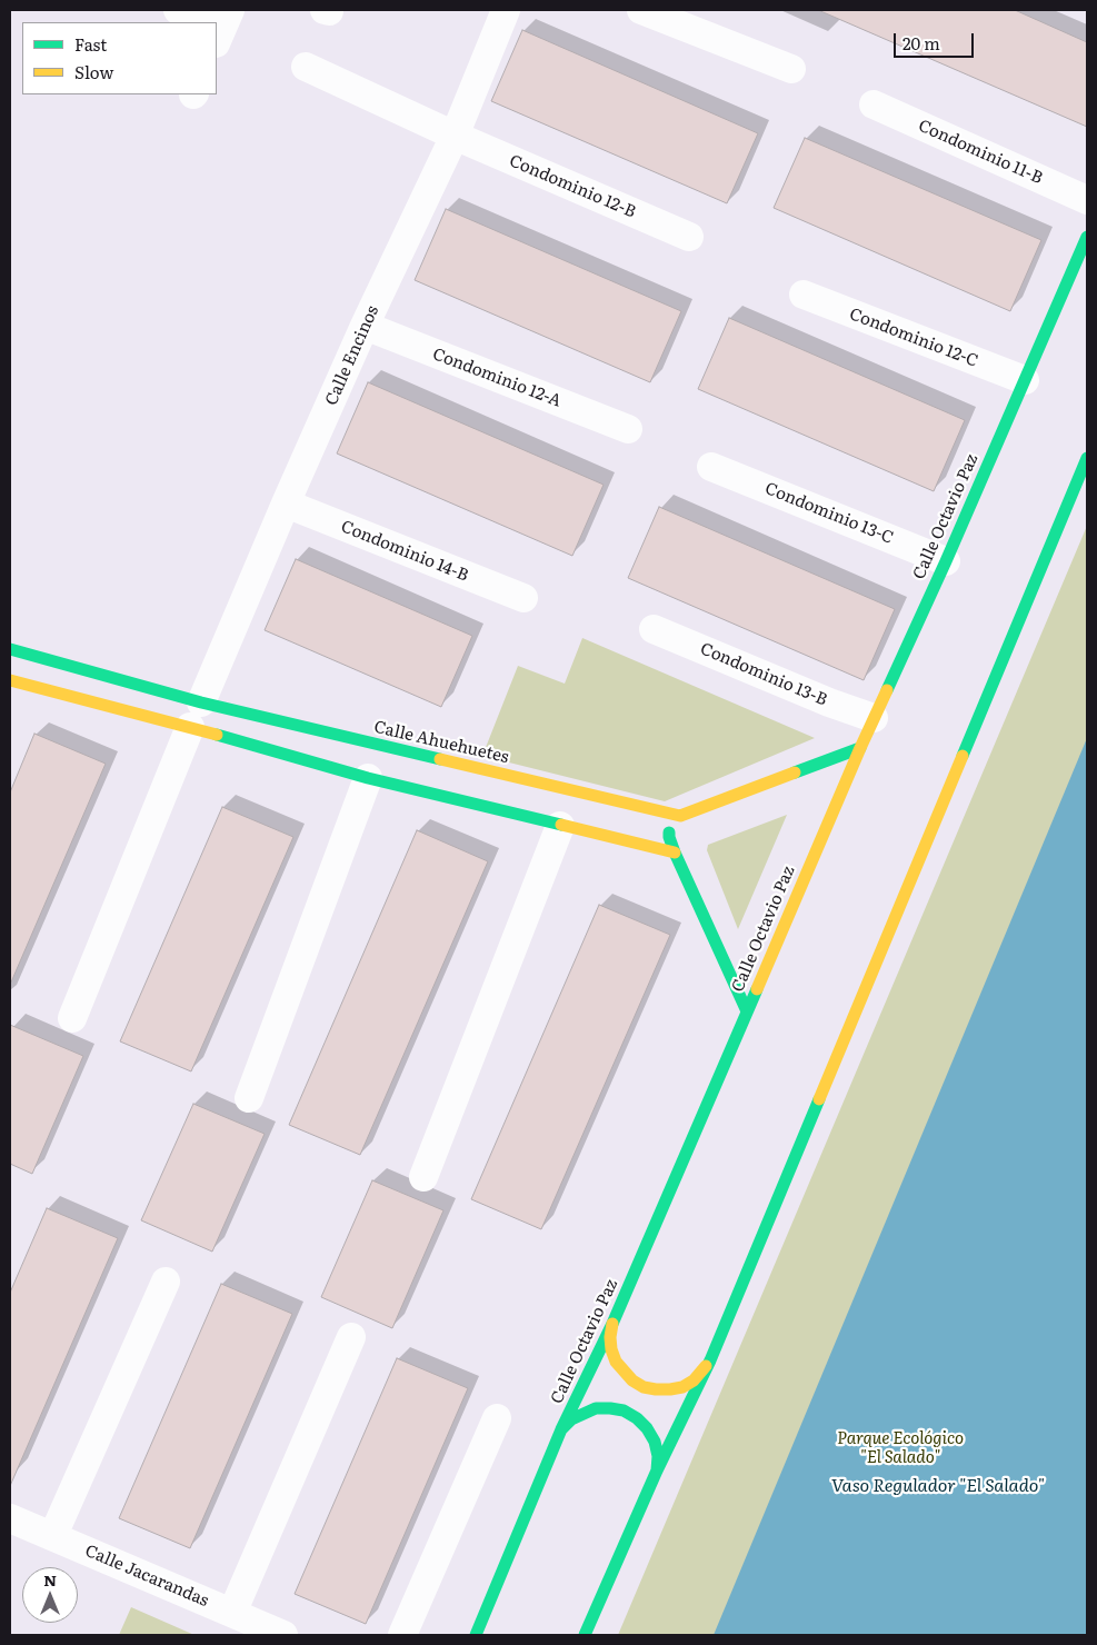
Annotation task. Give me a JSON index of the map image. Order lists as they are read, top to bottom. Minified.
{"streets":{"street":["Condominio 11-B","Condominio 12-B","Condominio 12-C","Calle Encinos","Condominio 12-A","Condominio 13-C","Calle Octavio Paz","Condominio 14-B","Condominio 13-B","Calle Ahuehuetes","Calle Jacarandas"]},"crossings":[["Condominio 12-B","Calle Encinos"],["Condominio 12-C","Calle Octavio Paz"],["Calle Encinos","Condominio 12-A"],["Calle Encinos","Condominio 14-B"],["Calle Encinos","Calle Ahuehuetes"],["Condominio 13-C","Calle Octavio Paz"],["Calle Octavio Paz","Condominio 13-B"]],"water":["Vaso Regulador \"El Salado\""],"parks":["Parque Ecológico \"El Salado\""],"legend":["Fast","Slow"],"scale_bar":"20 m","north":"top"}
